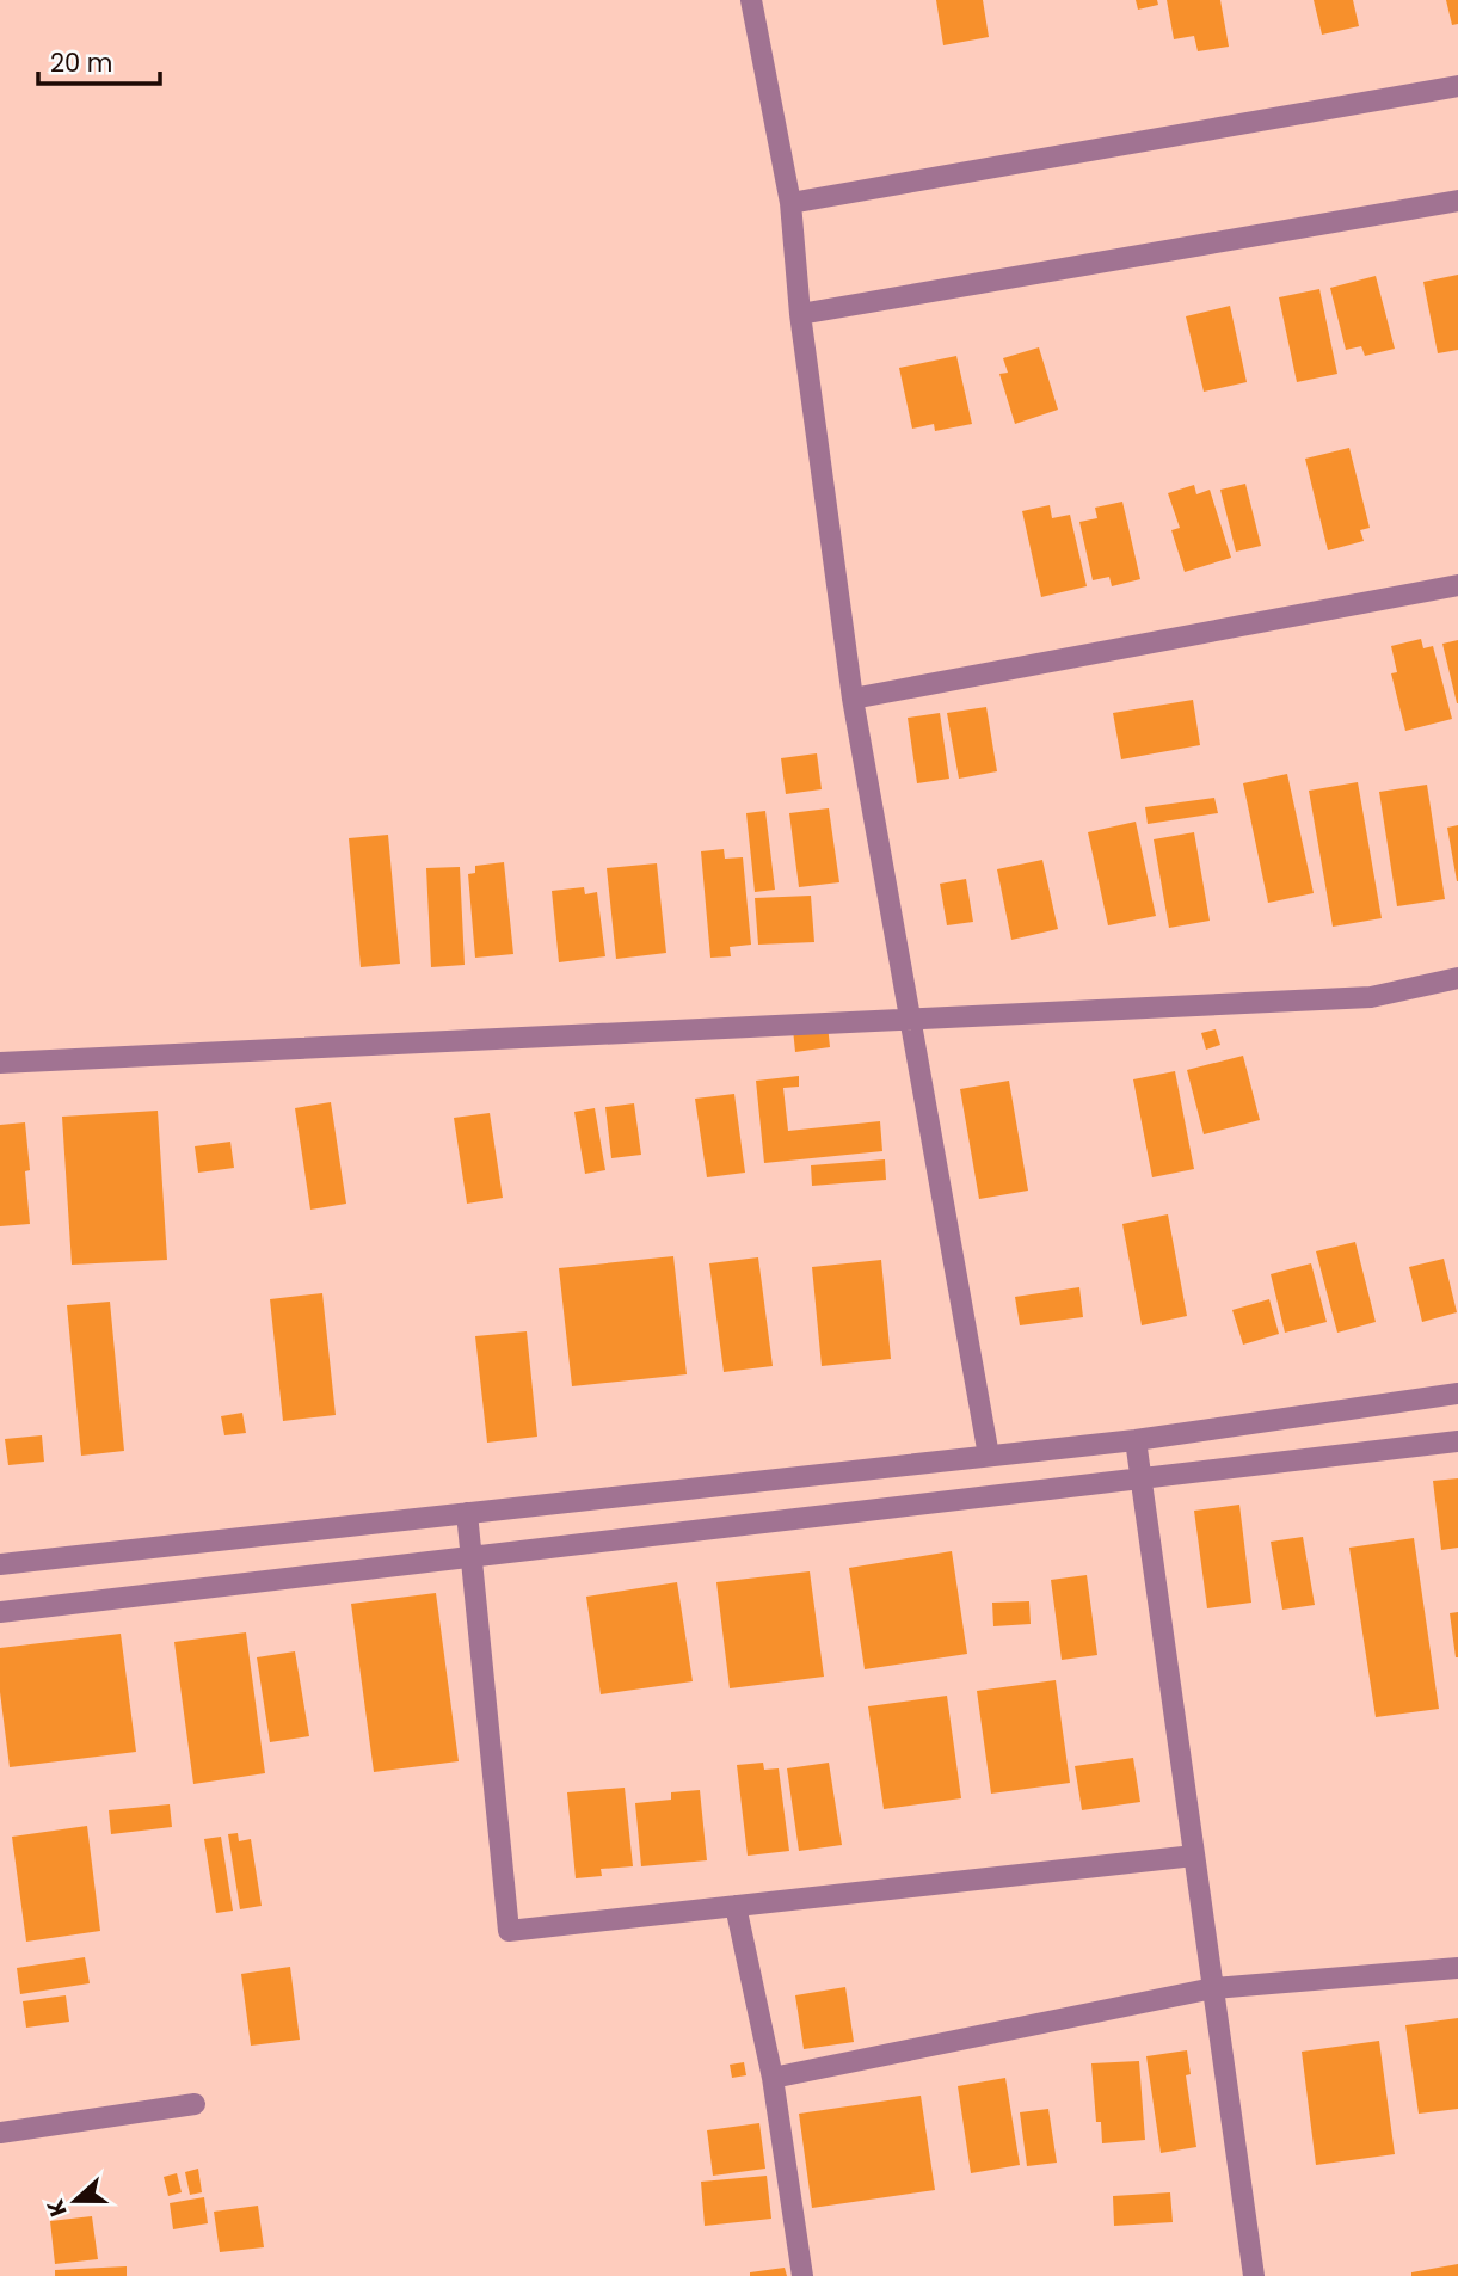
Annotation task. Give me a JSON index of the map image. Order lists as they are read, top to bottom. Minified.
{"scale_bar":"20 m","north":"left"}
